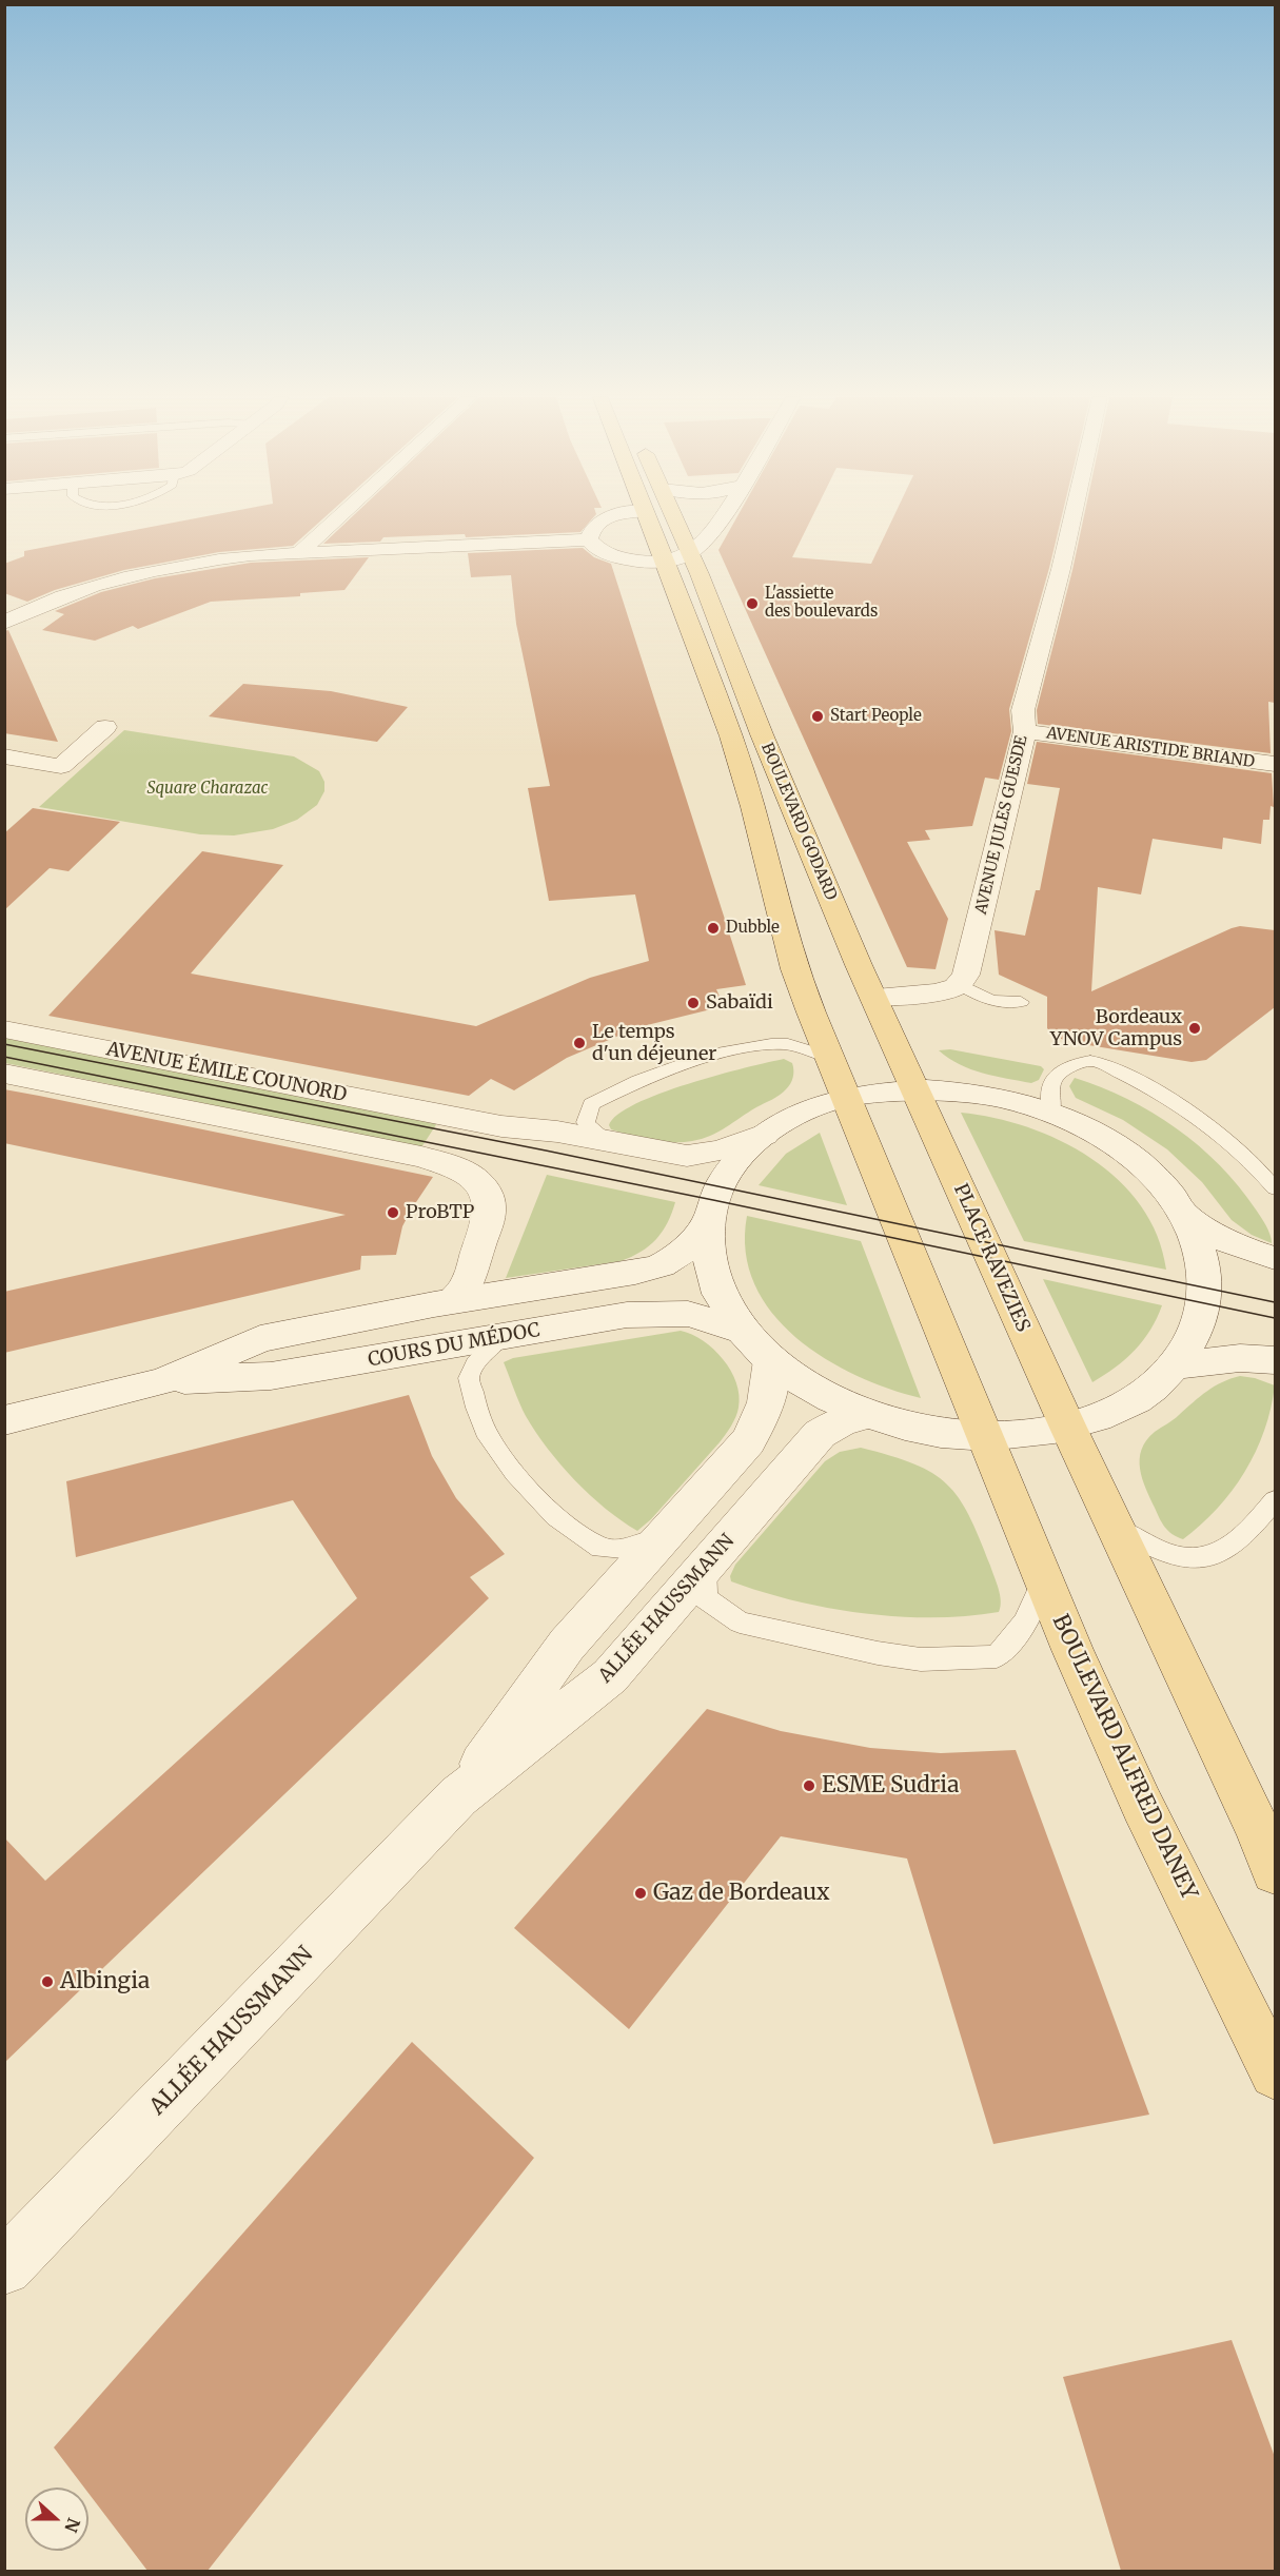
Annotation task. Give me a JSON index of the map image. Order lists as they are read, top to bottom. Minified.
{"streets":{"main road":["BOULEVARD GODARD","PLACE RAVEZIES","BOULEVARD ALFRED DANEY"],"street":["AVENUE ARISTIDE BRIAND","AVENUE JULES GUESDE","AVENUE ÉMILE COUNORD","COURS DU MÉDOC","ALLÉE HAUSSMANN"]},"crossings":[["AVENUE ARISTIDE BRIAND","AVENUE JULES GUESDE"],["BOULEVARD GODARD","PLACE RAVEZIES"]],"parks":["Square Charazac"],"places":["L'assiette des boulevards","Start People","Dubble","Sabaïdi","Bordeaux YNOV Campus","Le temps d'un déjeuner","ProBTP","ESME Sudria","Gaz de Bordeaux","Albingia"],"north":"right"}
